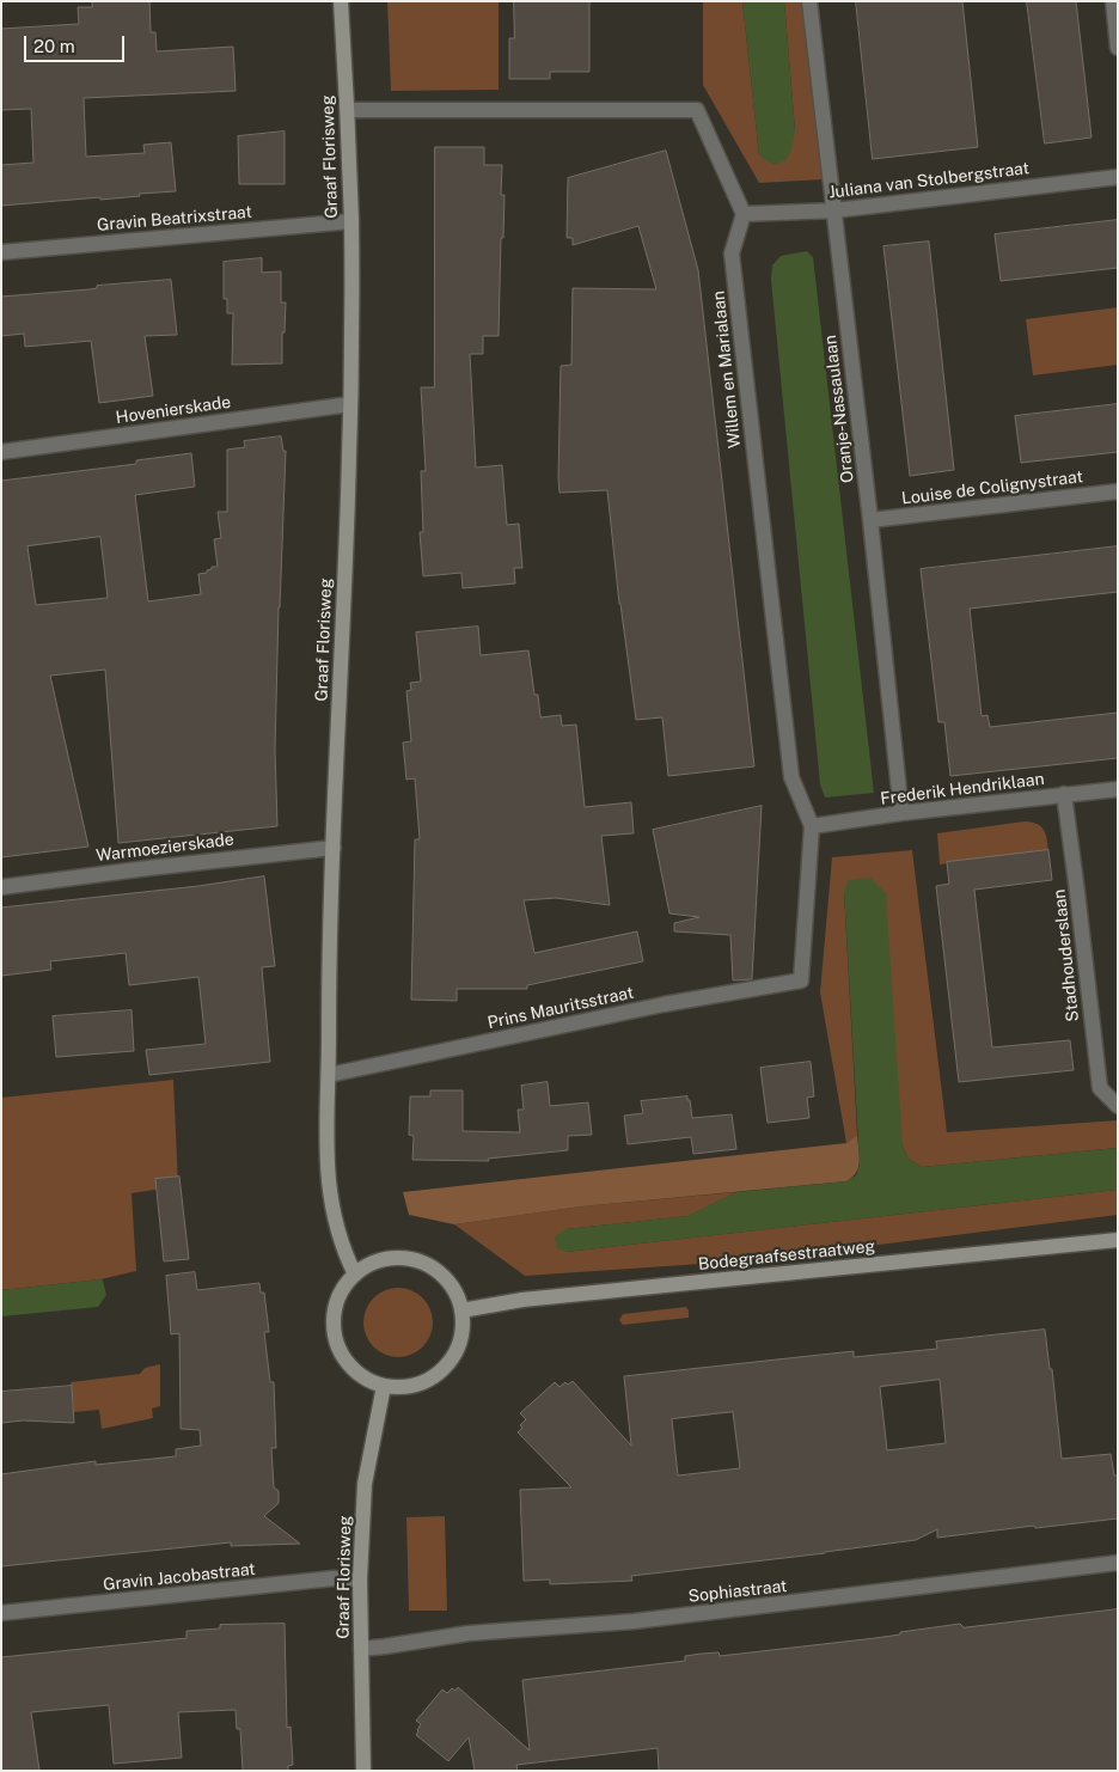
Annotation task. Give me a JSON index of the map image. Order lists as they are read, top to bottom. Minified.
{"streets":{"main road":["Graaf Florisweg","Bodegraafsestraatweg"],"street":["Juliana van Stolbergstraat","Gravin Beatrixstraat","Willem en Marialaan","Oranje-Nassaulaan","Hovenierskade","Louise de Colignystraat","Frederik Hendriklaan","Warmoezierskade","Stadhouderslaan","Prins Mauritsstraat","Gravin Jacobastraat","Sophiastraat"]},"crossings":[["Graaf Florisweg","Gravin Beatrixstraat"],["Graaf Florisweg","Hovenierskade"],["Graaf Florisweg","Warmoezierskade"],["Graaf Florisweg","Prins Mauritsstraat"],["Graaf Florisweg","Bodegraafsestraatweg"],["Graaf Florisweg","Gravin Jacobastraat"],["Graaf Florisweg","Sophiastraat"],["Juliana van Stolbergstraat","Willem en Marialaan"],["Juliana van Stolbergstraat","Oranje-Nassaulaan"],["Willem en Marialaan","Frederik Hendriklaan"],["Willem en Marialaan","Prins Mauritsstraat"],["Oranje-Nassaulaan","Louise de Colignystraat"],["Oranje-Nassaulaan","Frederik Hendriklaan"],["Frederik Hendriklaan","Stadhouderslaan"]],"scale_bar":"20 m"}
